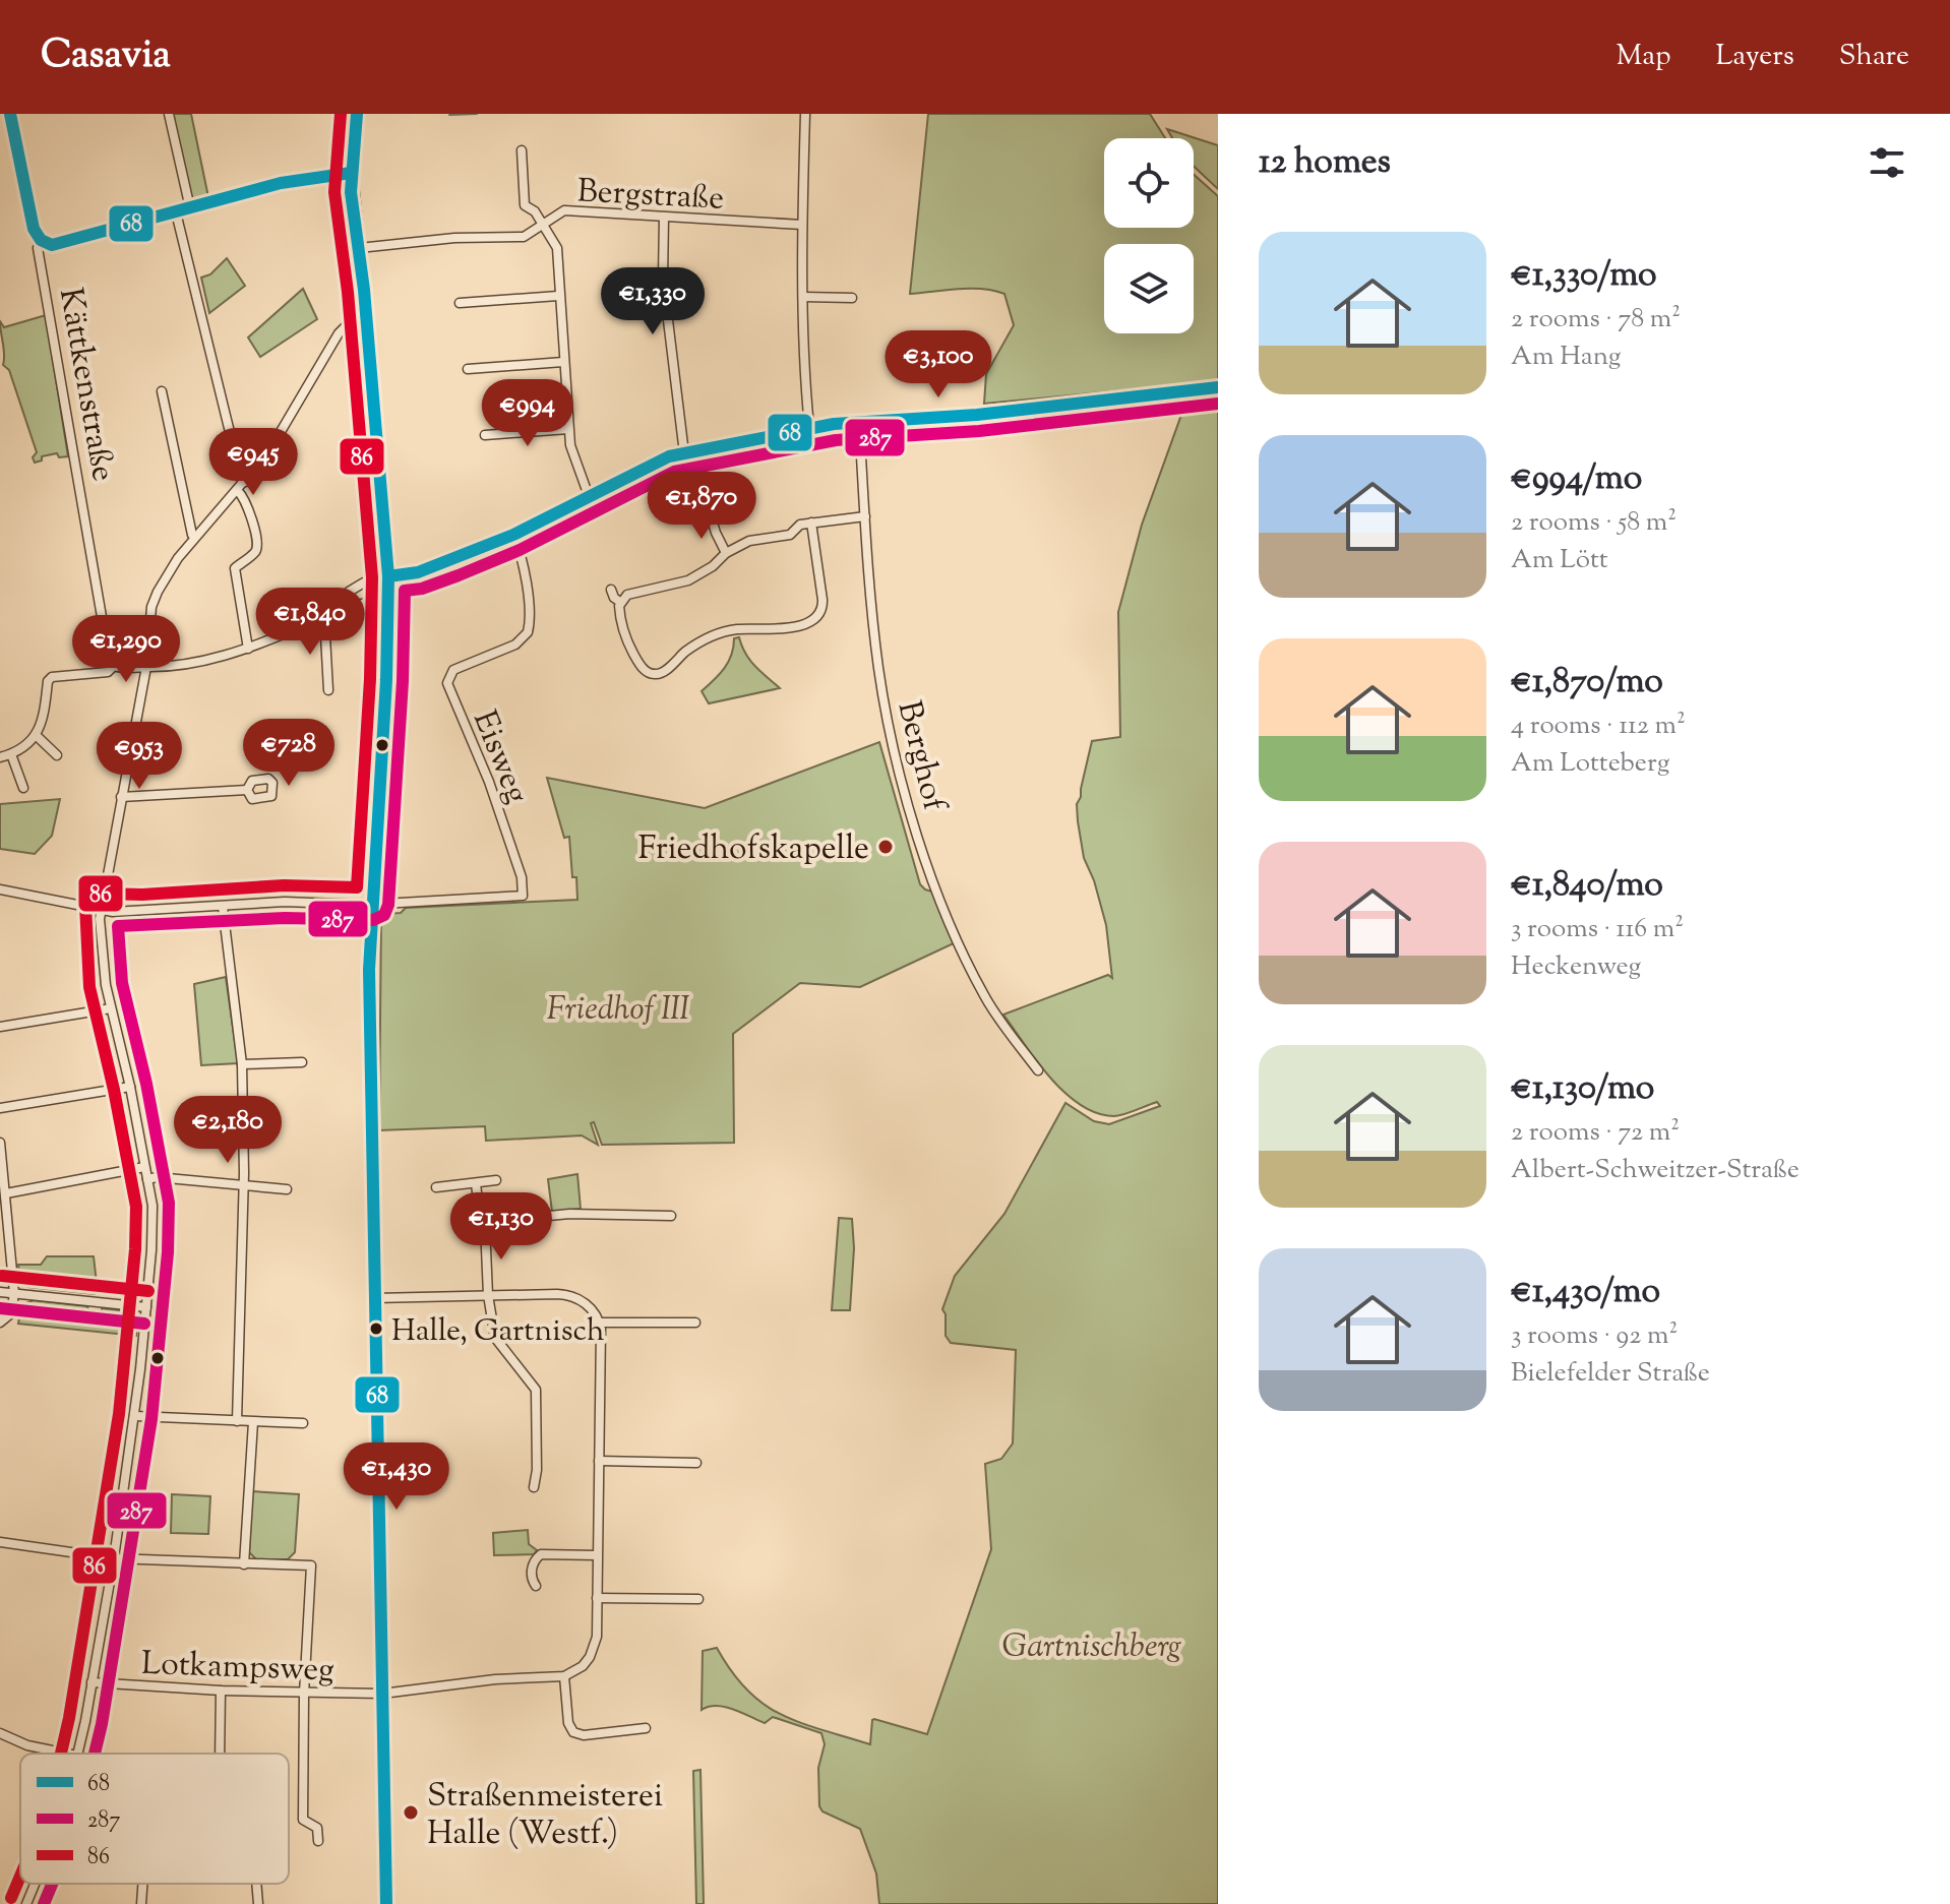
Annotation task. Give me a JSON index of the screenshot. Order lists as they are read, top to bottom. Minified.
{"streets":{"street":["Bergstraße","Kättkenstraße","Berghof","Eisweg","Lotkampsweg"]},"parks":["Friedhof III","Gartnischberg"],"places":["Friedhofskapelle","Halle, Gartnisch","Straßenmeisterei Halle (Westf.)"],"lines":["transit line 68","transit line 86","transit line 287"],"legend":["68","287","86"],"page":{"header":"Casavia","nav":["Map","Layers","Share"],"heading":"12 homes","list":[{"name":"€1,330/mo","note":"2 rooms · 78 m² · Am Hang"},{"name":"€994/mo","note":"2 rooms · 58 m² · Am Lött"},{"name":"€1,870/mo","note":"4 rooms · 112 m² · Am Lotteberg"},{"name":"€1,840/mo","note":"3 rooms · 116 m² · Heckenweg"},{"name":"€1,130/mo","note":"2 rooms · 72 m² · Albert-Schweitzer-Straße"},{"name":"€1,430/mo","note":"3 rooms · 92 m² · Bielefelder Straße"}],"price":["€1,330","€3,100","€994","€945","€1,870","€1,840","€1,290","€728","€953","€2,180","€1,130","€1,430"]}}
